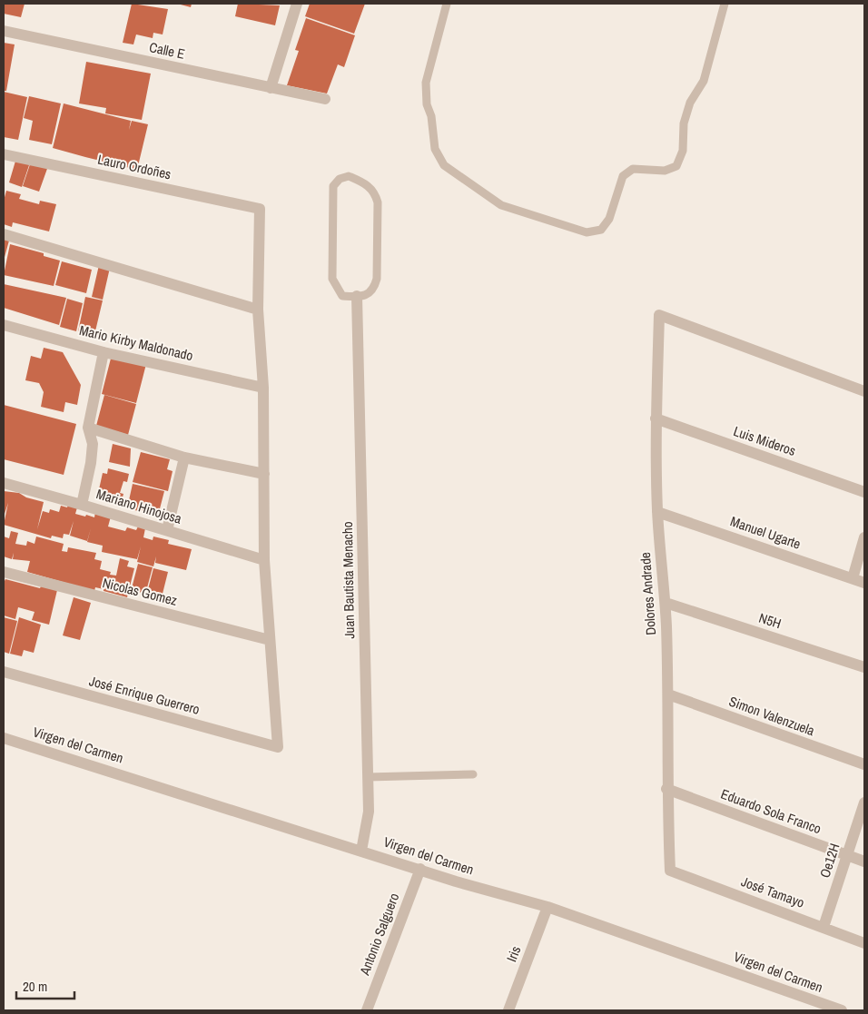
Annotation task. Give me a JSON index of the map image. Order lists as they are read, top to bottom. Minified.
{"streets":{"street":["Calle E","Lauro Ordoñes","Mario Kirby Maldonado","Luis Mideros","Mariano Hinojosa","Manuel Ugarte","Juan Bautista Menacho","Nicolas Gomez","Dolores Andrade","N5H","José Enrique Guerrero","Simon Valenzuela","Virgen del Carmen","Eduardo Sola Franco","Oe12H","José Tamayo","Antonio Salguero","Iris"]},"crossings":[["Luis Mideros","Dolores Andrade"],["Manuel Ugarte","Dolores Andrade"],["Juan Bautista Menacho","Virgen del Carmen"],["Nicolas Gomez","José Enrique Guerrero"],["Dolores Andrade","N5H"],["Dolores Andrade","Simon Valenzuela"],["Dolores Andrade","Eduardo Sola Franco"],["Dolores Andrade","José Tamayo"],["Virgen del Carmen","Antonio Salguero"],["Virgen del Carmen","Iris"],["Eduardo Sola Franco","Oe12H"],["Oe12H","José Tamayo"]],"scale_bar":"20 m"}
